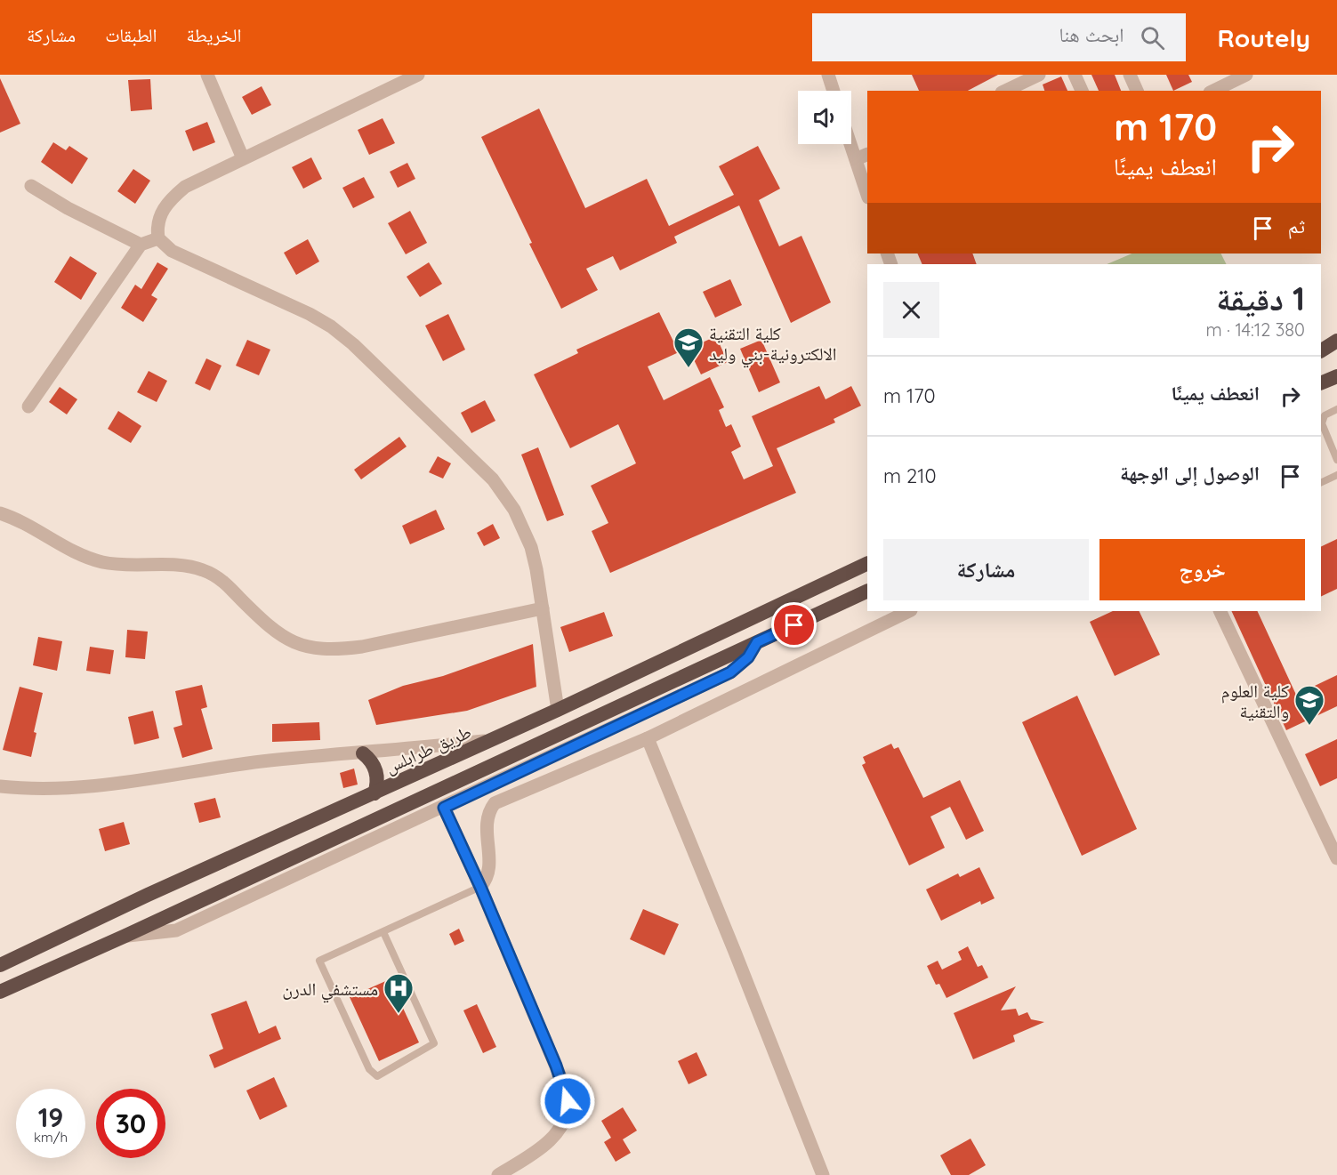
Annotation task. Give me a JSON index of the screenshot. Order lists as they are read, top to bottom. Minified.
{"streets":{"highway":["طريق طرابلس"]},"places":{"school or university":["كلية التقنية الالكترونية-بني وليد","كلية العلوم والتقنية"],"hospital":["مستشفي الدرن"]},"page":{"header":"Routely","search":"ابحث هنا","nav":["الخريطة","الطبقات","مشاركة"],"turn":["170 m","انعطف يمينًا"],"then":"ثم","heading":["1 دقيقة","380 m · 14:12"],"list":[{"name":"انعطف يمينًا","value":"170 m"},{"name":"الوصول إلى الوجهة","value":"210 m"}],"buttons":["خروج","مشاركة"],"speed":"19 km/h","limit":"30"}}
